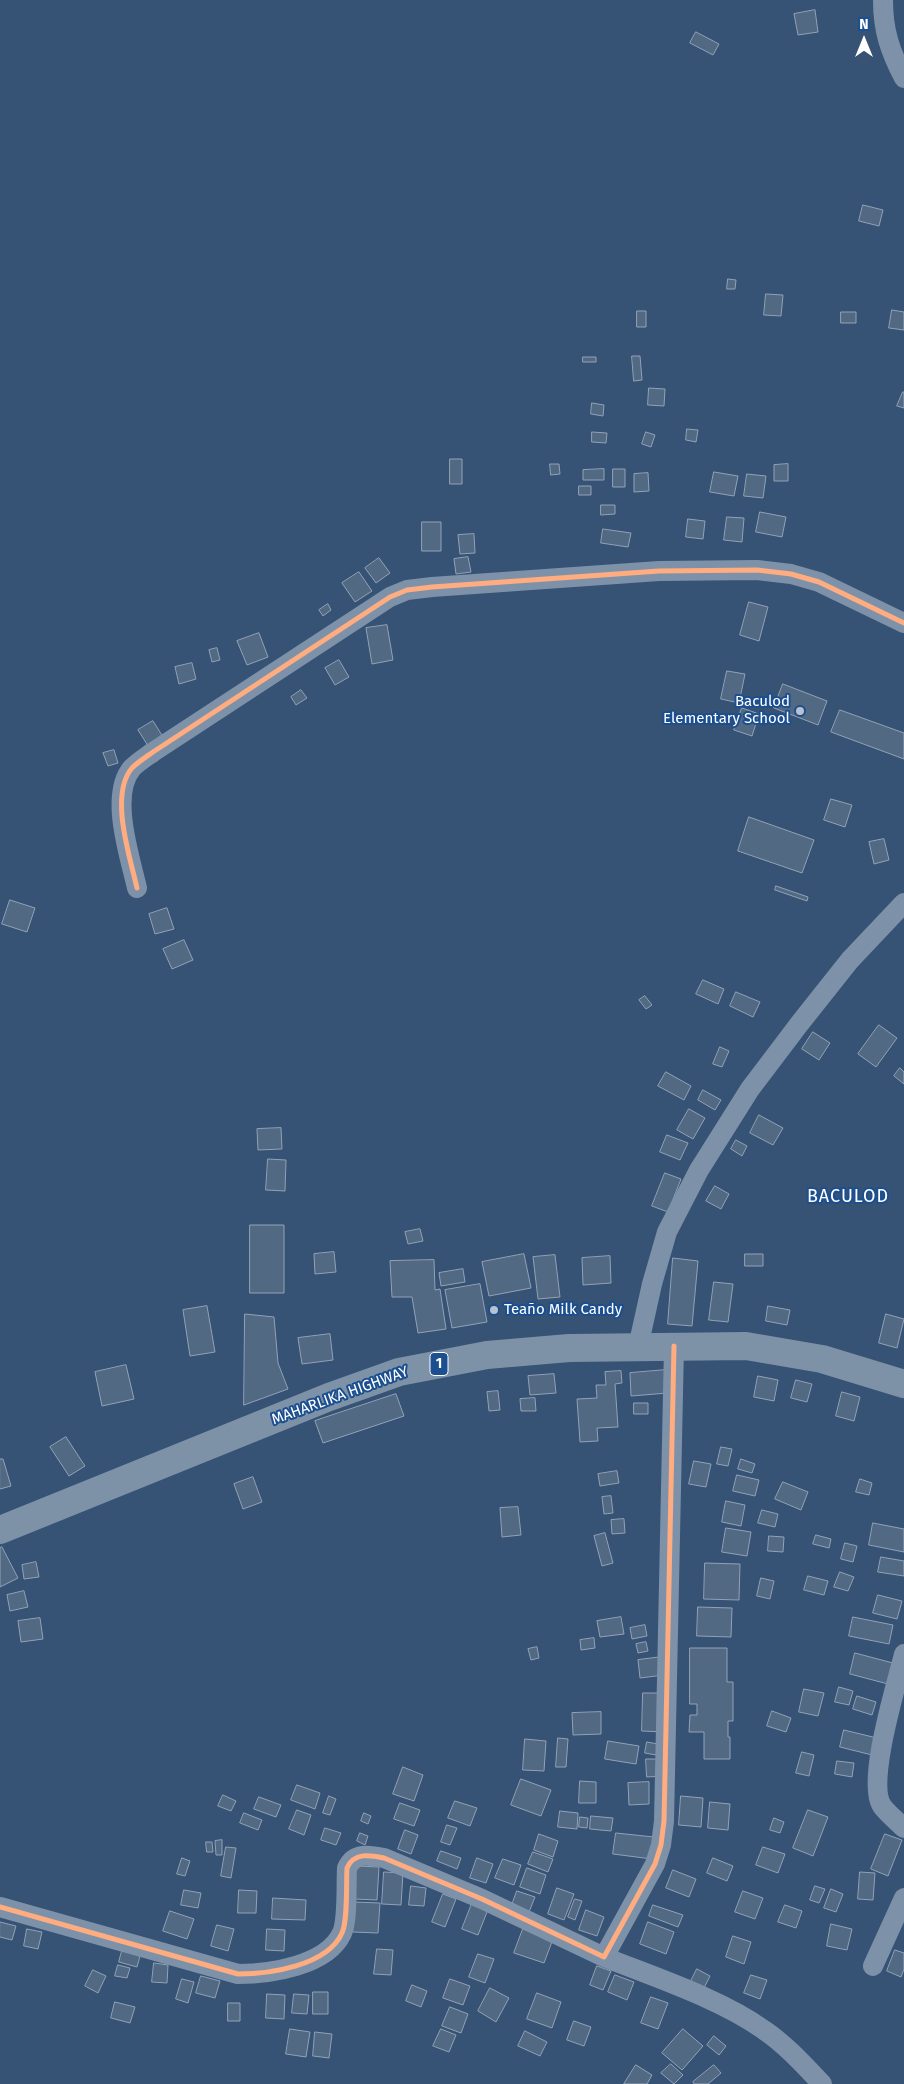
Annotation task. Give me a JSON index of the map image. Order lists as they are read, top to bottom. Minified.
{"streets":{"highway":["1","MAHARLIKA HIGHWAY"]},"districts":["BACULOD"],"places":["Baculod Elementary School","Teaño Milk Candy"],"north":"top"}
